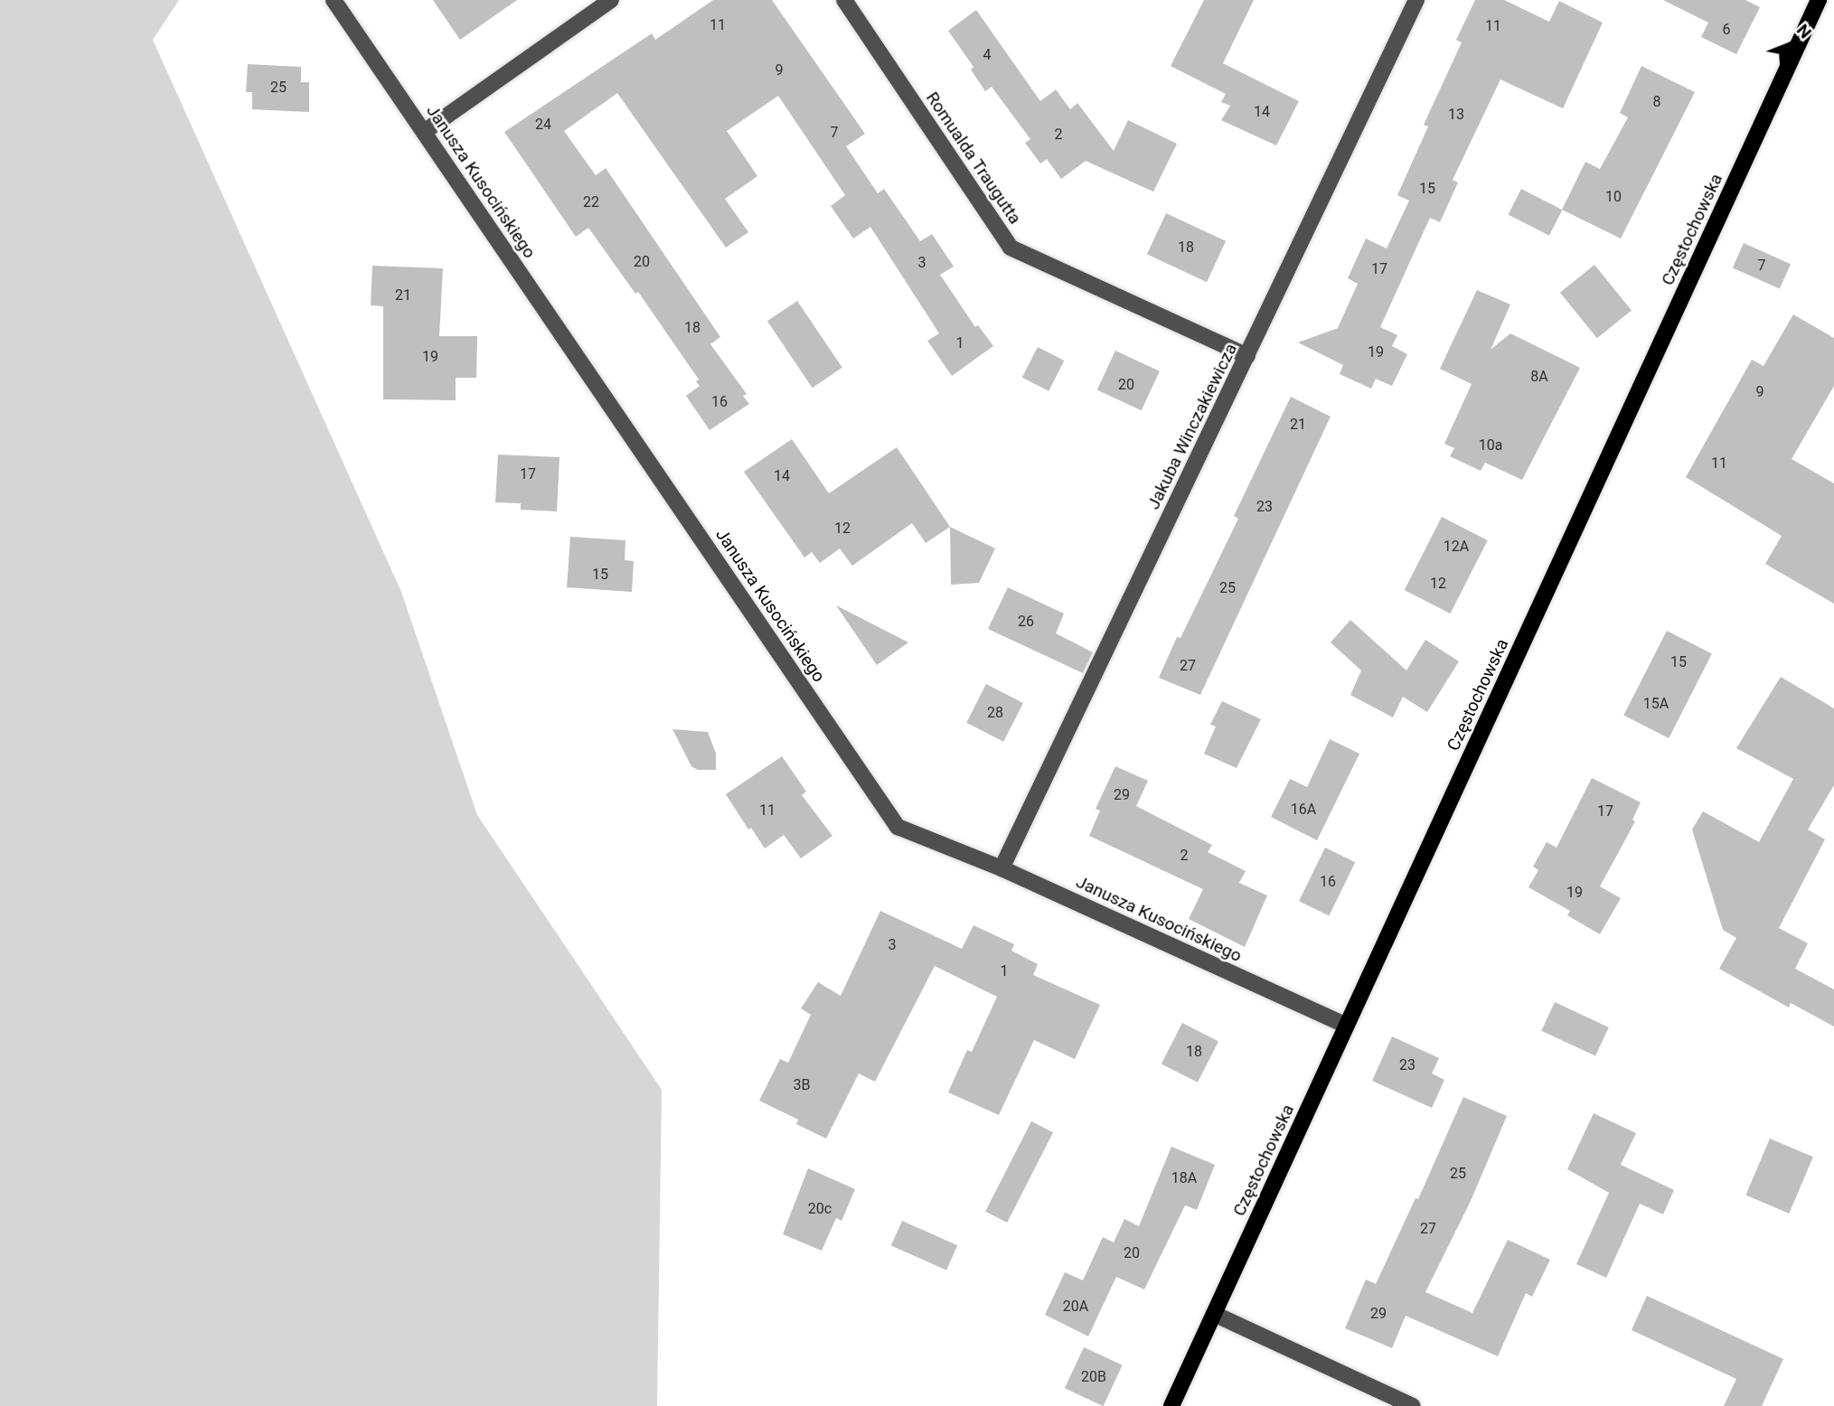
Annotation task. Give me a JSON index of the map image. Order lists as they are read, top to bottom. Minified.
{"streets":{"main road":["Częstochowska"],"street":["Romualda Traugutta","Janusza Kusocińskiego","Jakuba Winczakiewicza"]},"crossings":[["Romualda Traugutta","Jakuba Winczakiewicza"],["Janusza Kusocińskiego","Częstochowska"],["Janusza Kusocińskiego","Jakuba Winczakiewicza"]],"house_numbers":["11","11","6","4","9","25","8","14","13","24","7","2","15","10","22","18","20","3","7","17","21","18","1","19","19","8A","20","9","16","21","10a","11","17","14","23","12","12A","15","12","25","26","15","27","15A","28","29","16A","11","17","2","16","19","3","1","18","23","3B","25","18A","20c","27","20","20A","29","20B"],"north":"top right"}
